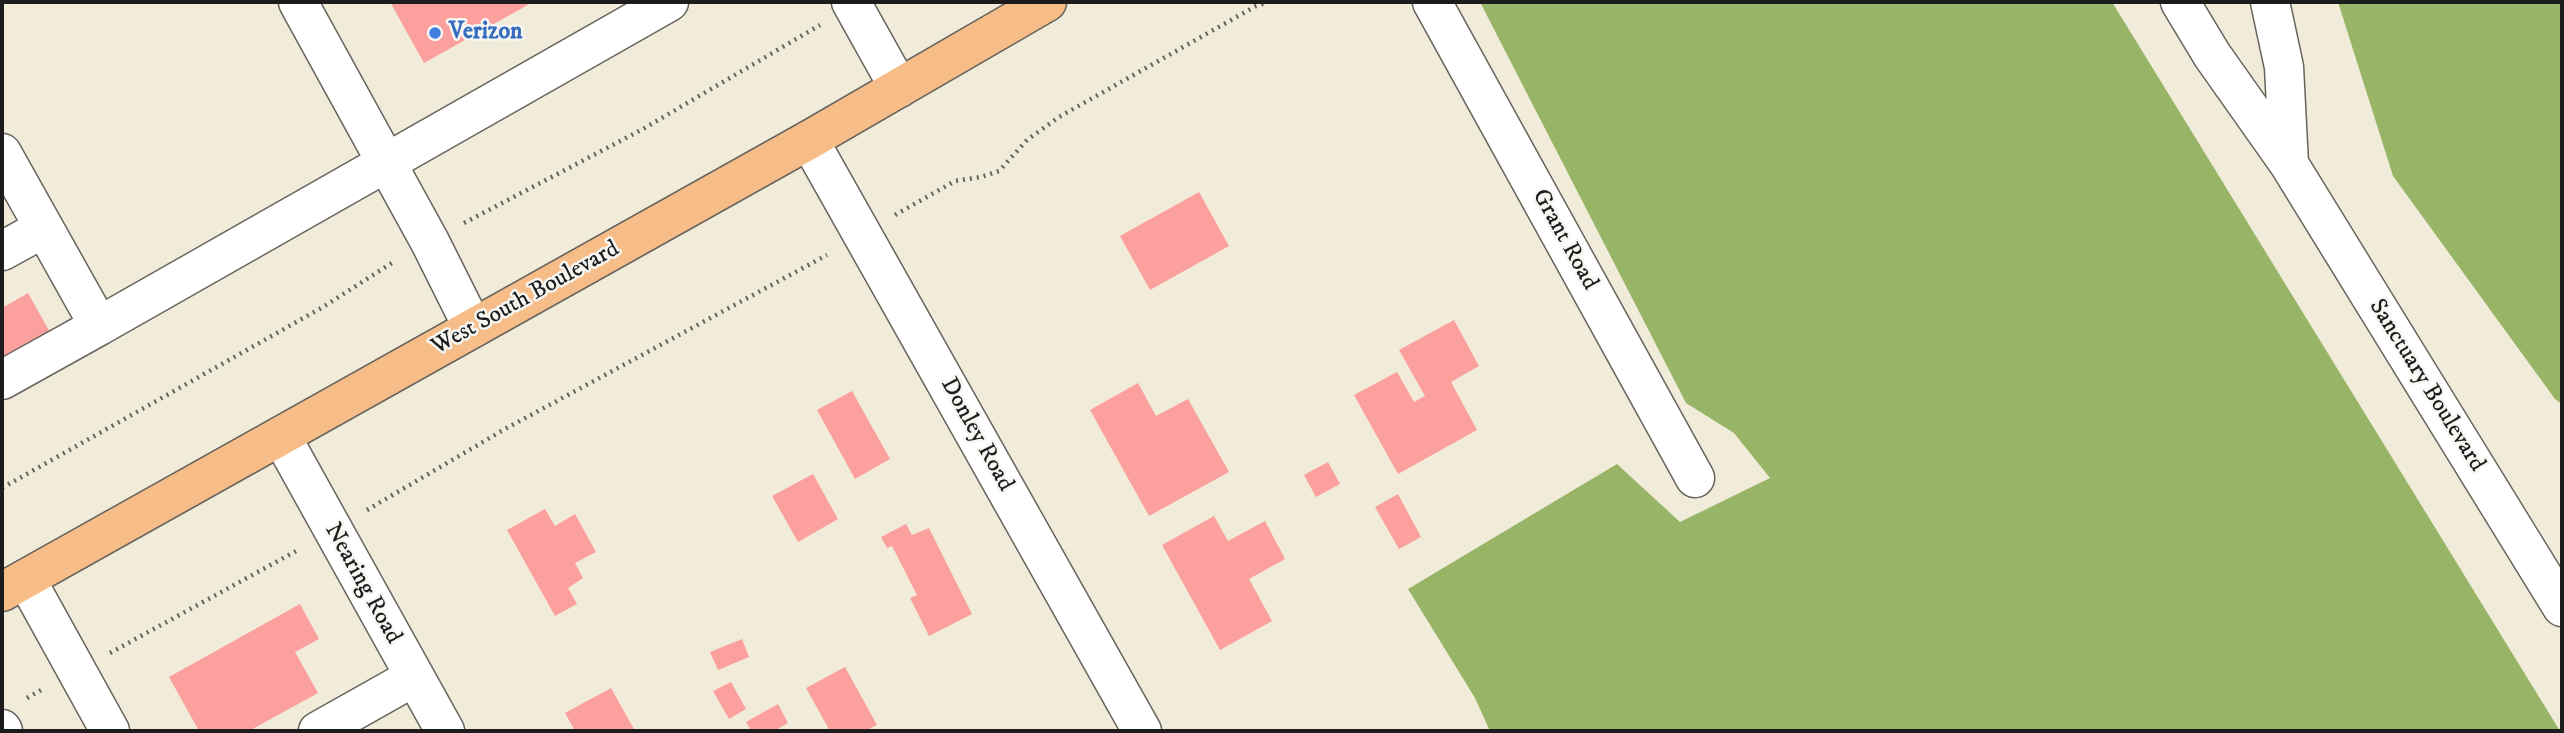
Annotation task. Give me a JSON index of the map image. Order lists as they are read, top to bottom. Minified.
{"streets":{"main road":["West South Boulevard"],"street":["Grant Road","Sanctuary Boulevard","Donley Road","Nearing Road"]},"crossings":[["West South Boulevard","Donley Road"],["West South Boulevard","Nearing Road"]],"places":["Verizon"]}
